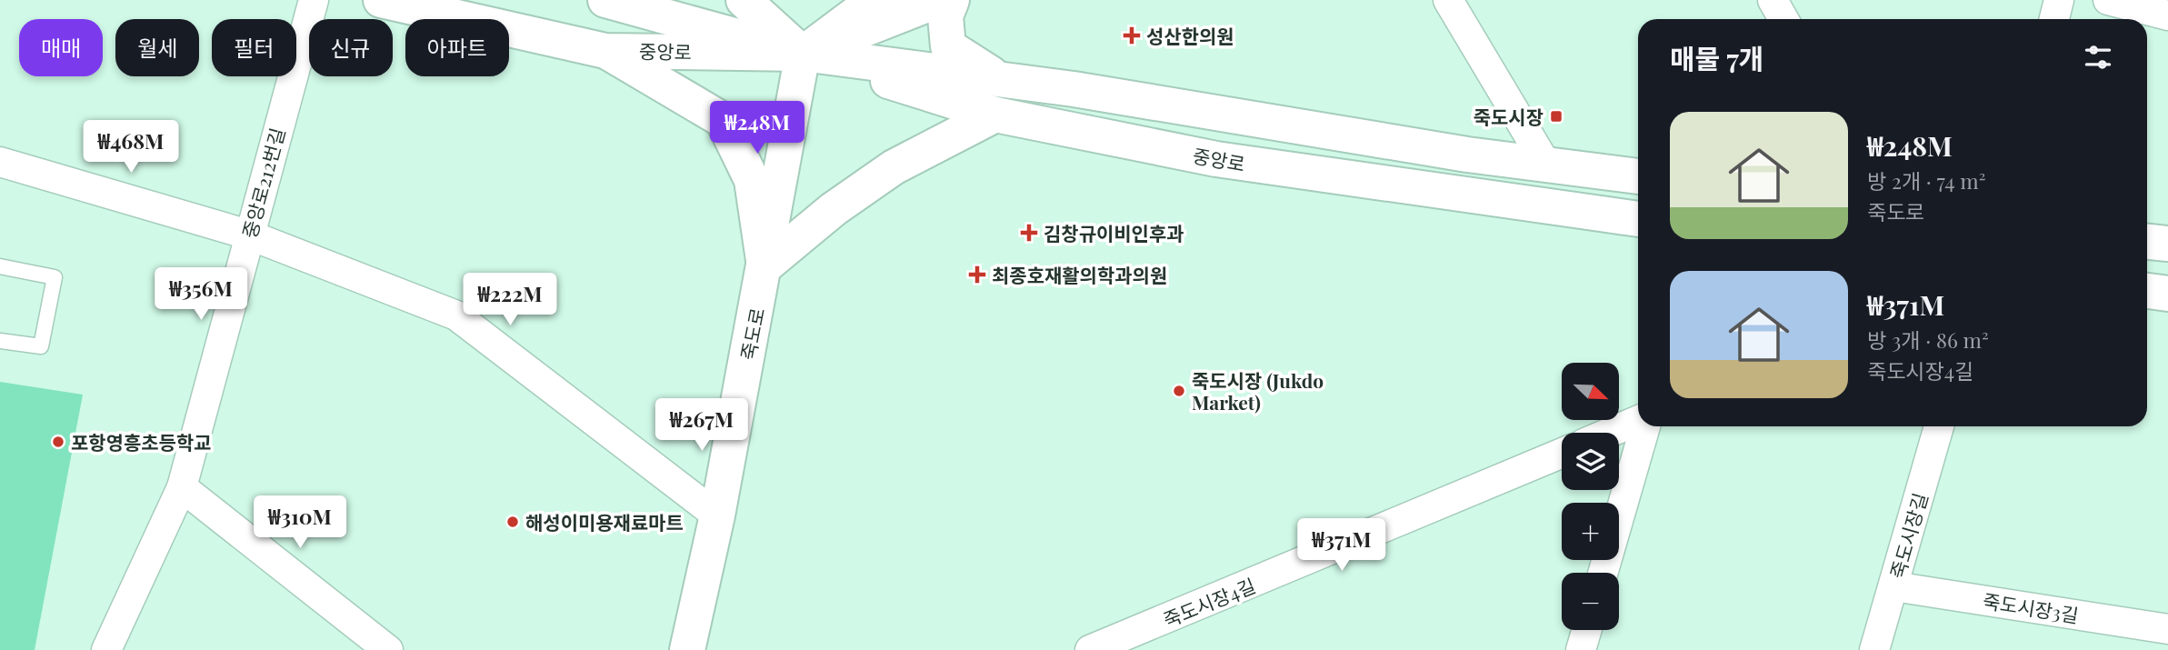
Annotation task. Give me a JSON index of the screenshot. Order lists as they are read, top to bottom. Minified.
{"streets":{"main road":["중앙로","죽도로"],"street":["중앙로212번길","죽도시장길","죽도시장4길","죽도시장3길"]},"crossings":[["중앙로","죽도로"],["죽도시장길","죽도시장3길"]],"places":{"health":["성산한의원","김창규이비인후과","최종호재활의학과의원"],"transit":["죽도시장"],"other":["죽도시장 (Jukdo Market)","포항영흥초등학교","해성이미용재료마트"]},"north":"bottom right","page":{"chip":["매매","월세","필터","신규","아파트"],"heading":"매물 7개","list":[{"name":"₩248M","note":"방 2개 · 74 m² · 죽도로"},{"name":"₩371M","note":"방 3개 · 86 m² · 죽도시장4길"}],"price":["₩248M","₩468M","₩356M","₩222M","₩267M","₩310M","₩371M"],"map_buttons":["+","−"]}}
